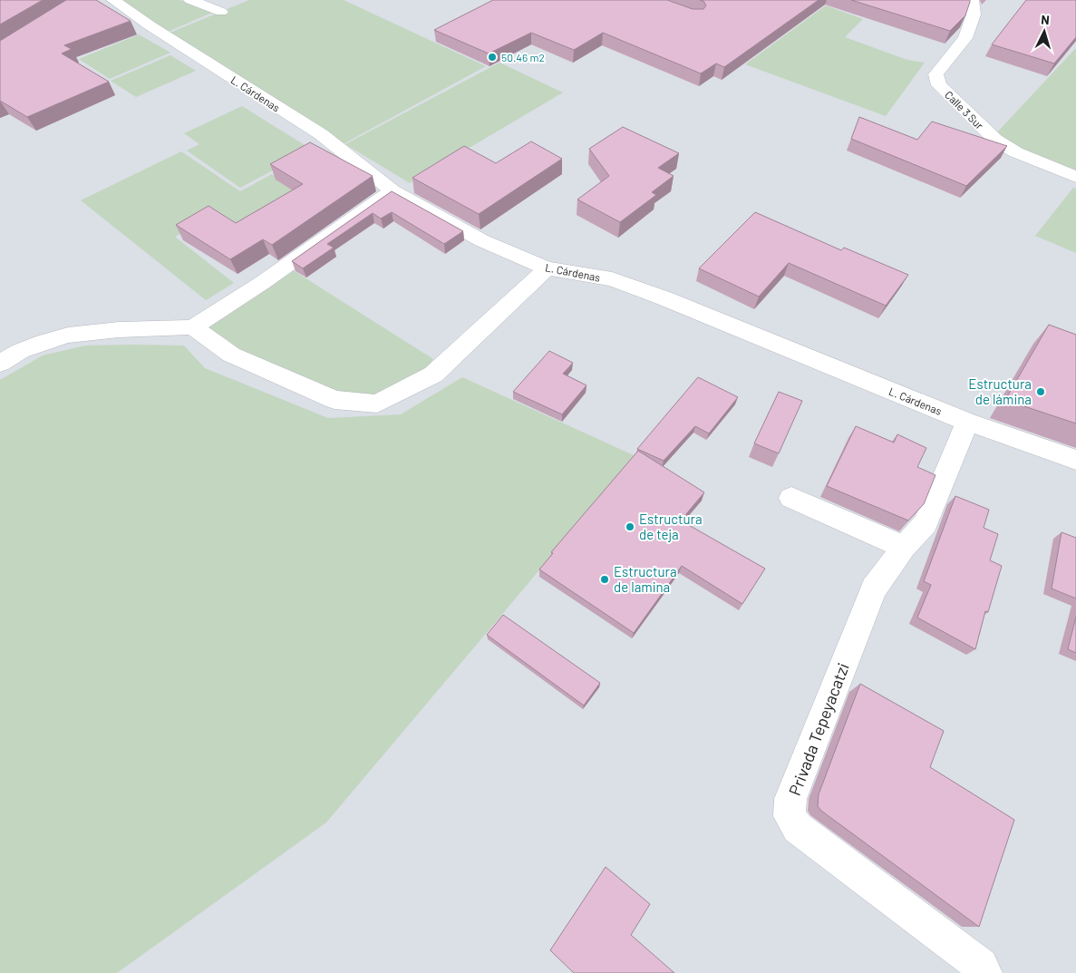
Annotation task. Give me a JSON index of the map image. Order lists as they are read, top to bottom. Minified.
{"streets":{"street":["L. Cárdenas","Calle 3 Sur","Privada Tepeyacatzi"]},"crossings":[["L. Cárdenas","Privada Tepeyacatzi"]],"places":["50.46 m2","Estructura de lámina","Estructura de teja","Estructura de lamina"],"north":"top"}
